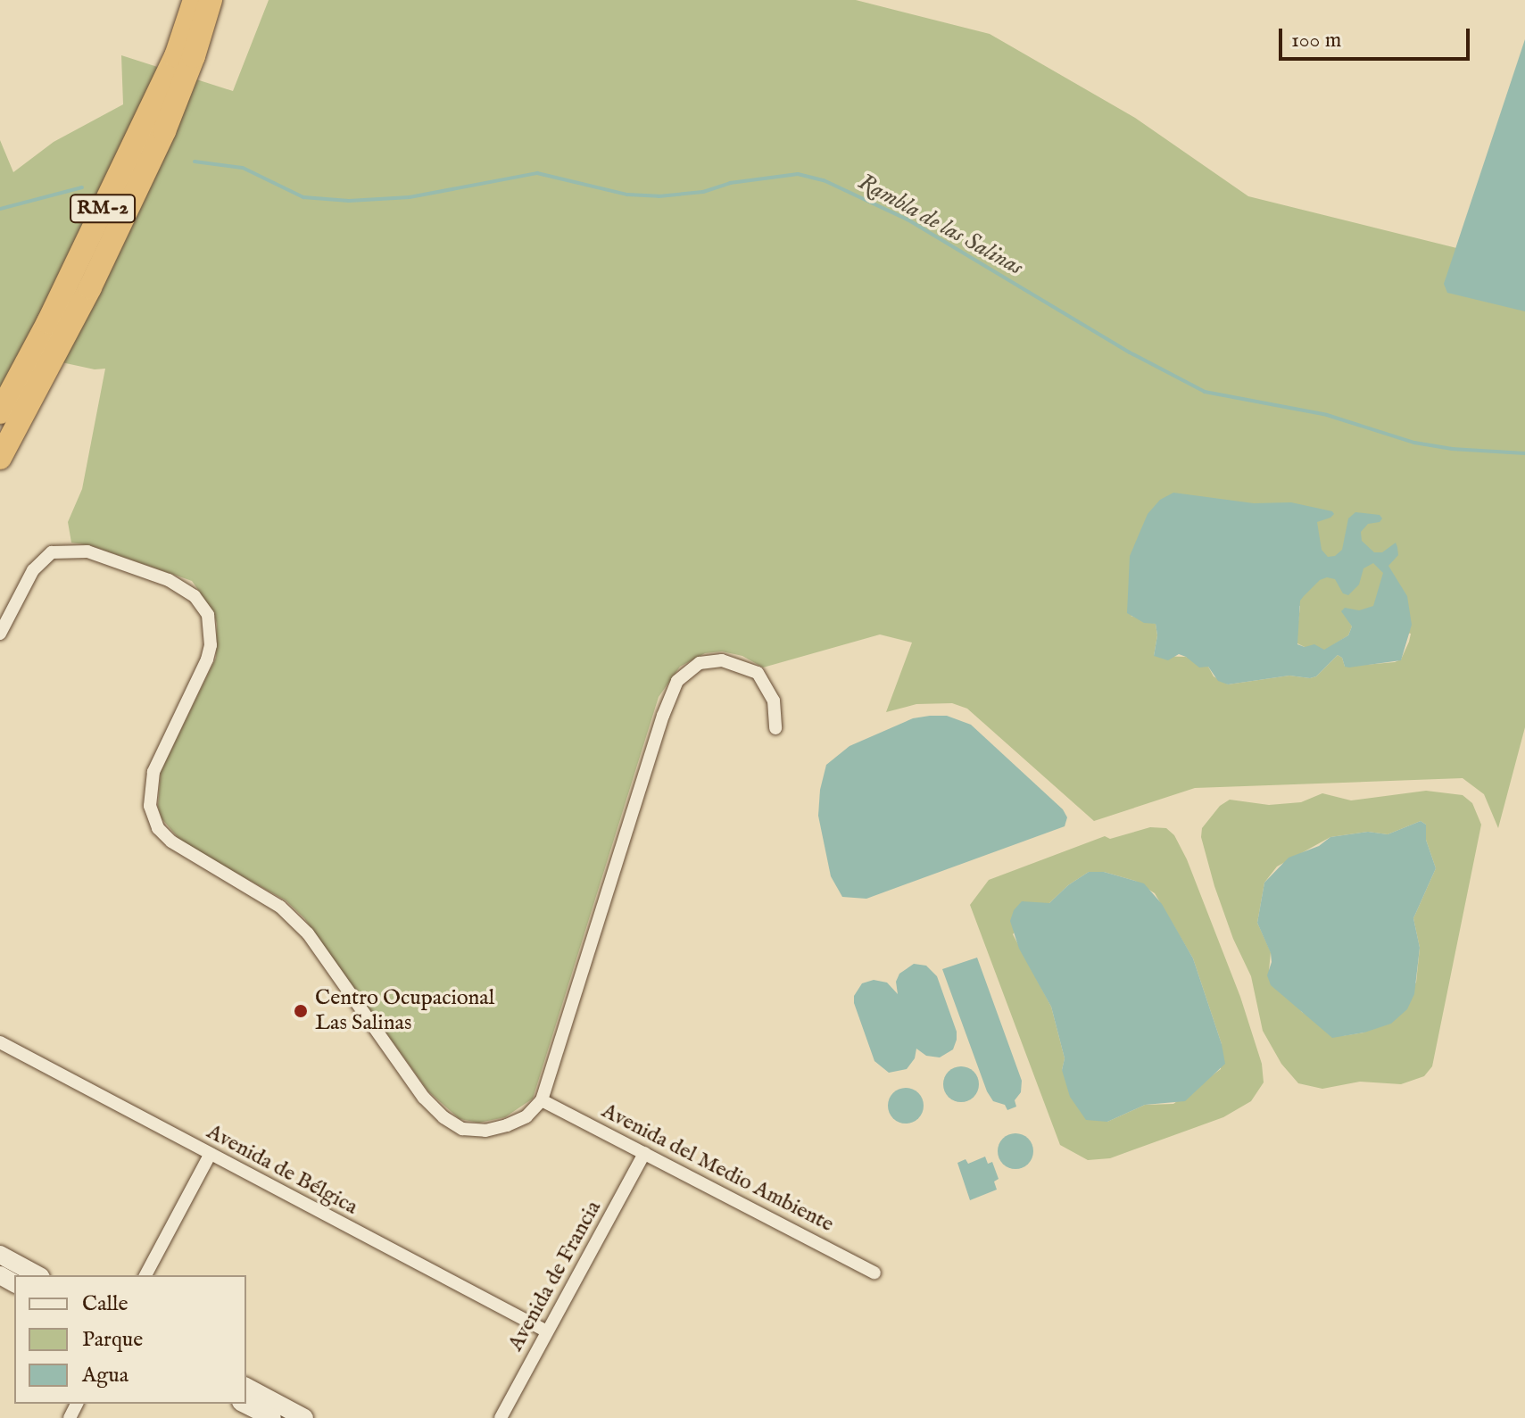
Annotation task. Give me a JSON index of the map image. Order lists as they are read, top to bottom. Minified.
{"streets":{"highway":["RM-2"],"street":["Avenida del Medio Ambiente","Avenida de Bélgica","Avenida de Francia"]},"crossings":[["Avenida del Medio Ambiente","Avenida de Francia"],["Avenida de Bélgica","Avenida de Francia"]],"water":["Rambla de las Salinas"],"places":["Centro Ocupacional Las Salinas"],"legend":["Calle","Parque","Agua"],"scale_bar":"100 m"}
